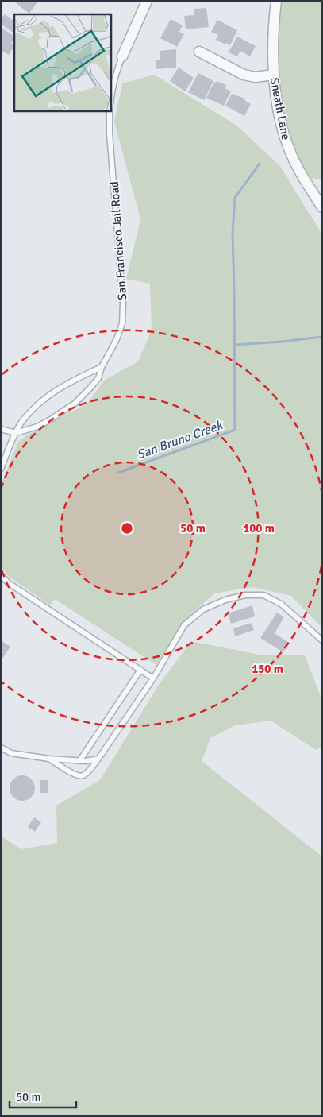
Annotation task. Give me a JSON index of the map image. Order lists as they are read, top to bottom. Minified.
{"streets":{"street":["Sneath Lane"],"lane":["San Francisco Jail Road"]},"water":["San Bruno Creek"],"scale_bar":"50 m","rings":["50 m","100 m","150 m"]}
